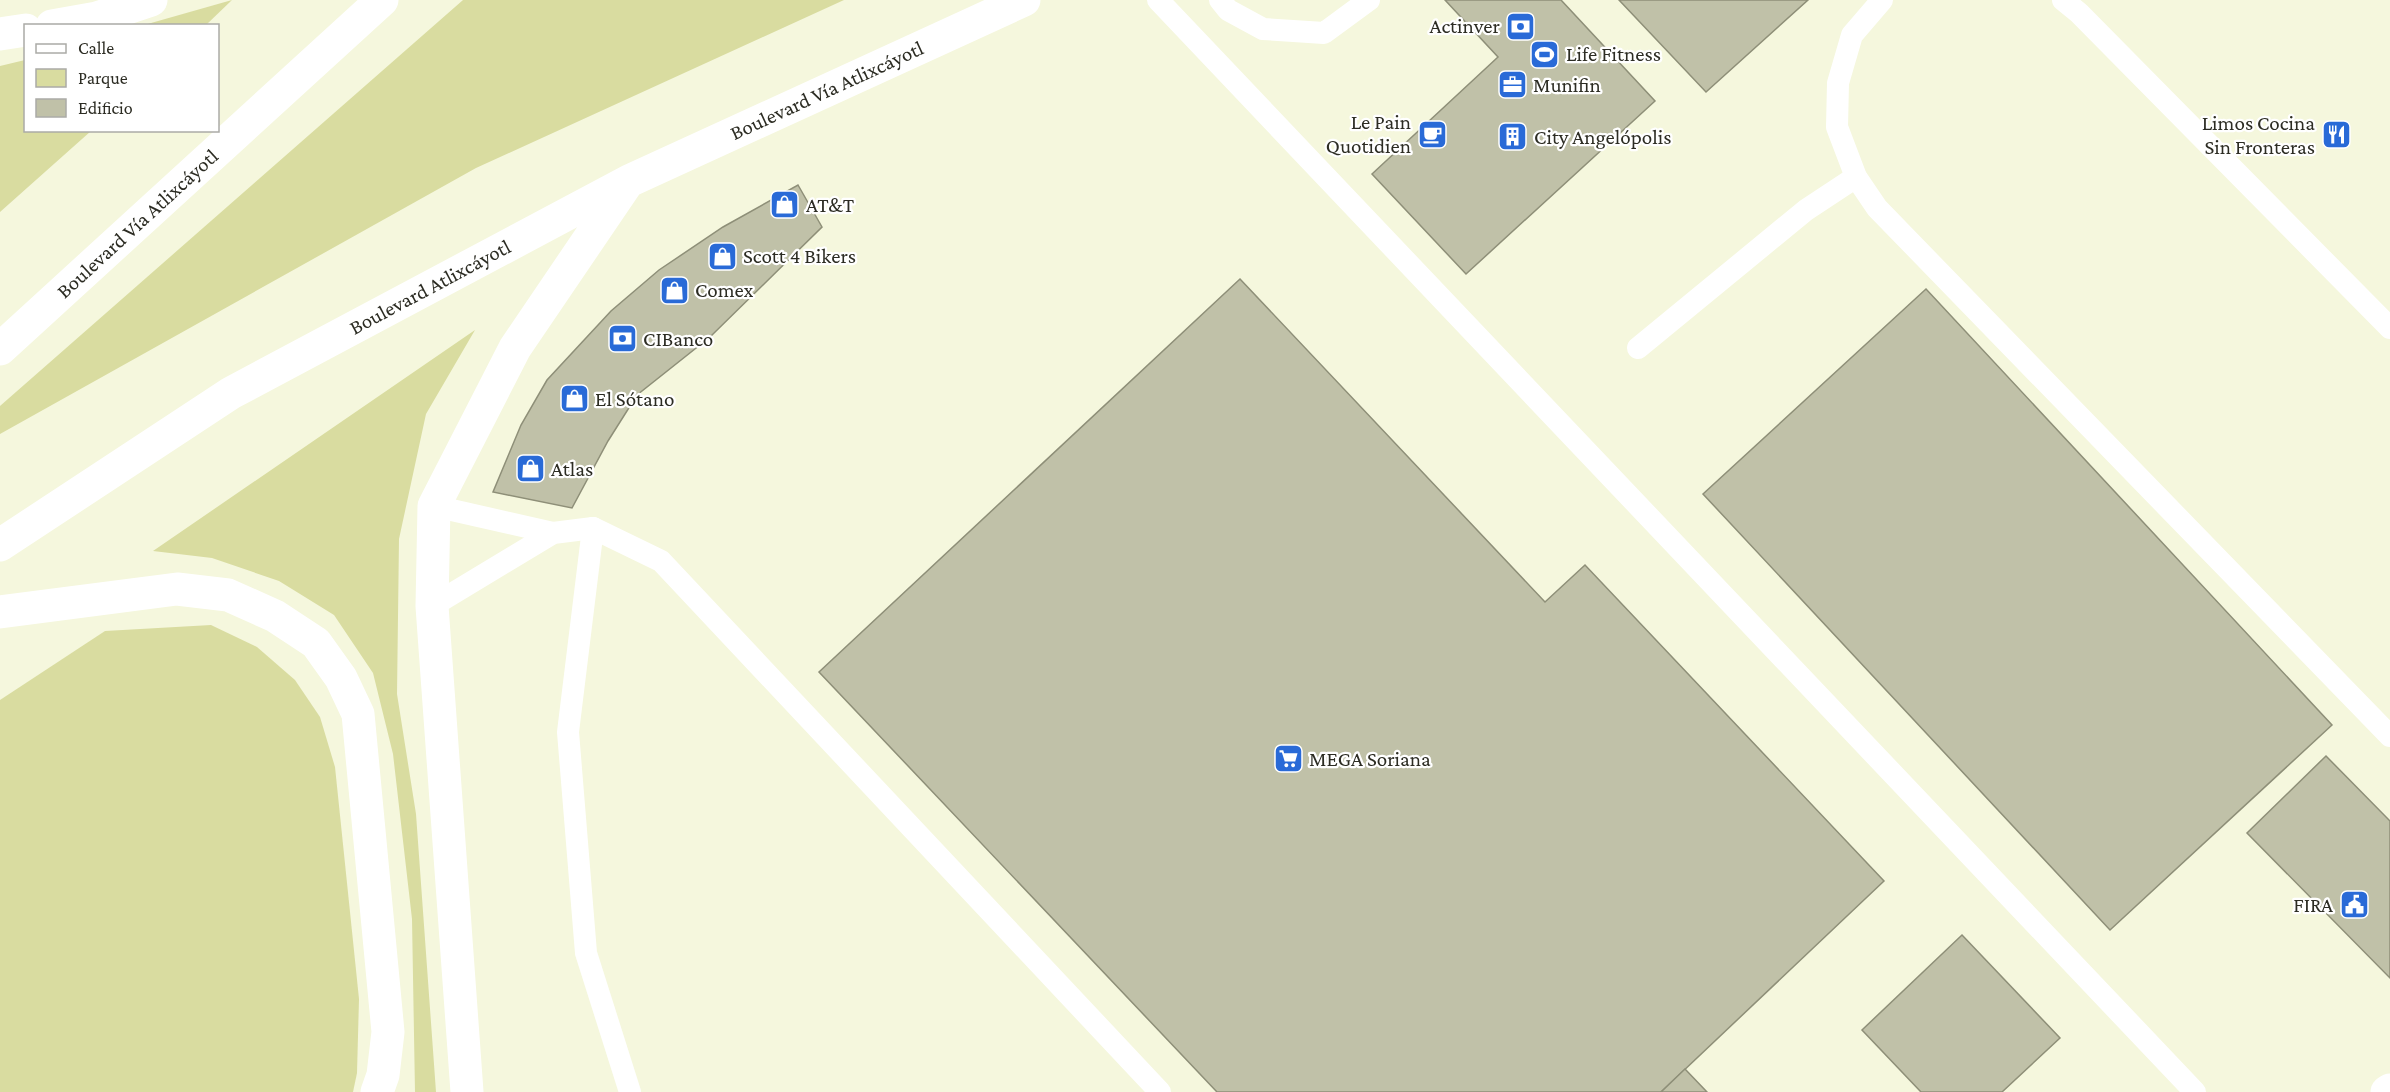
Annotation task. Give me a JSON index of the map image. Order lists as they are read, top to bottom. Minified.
{"streets":{"main road":["Boulevard Vía Atlixcáyotl","Boulevard Atlixcáyotl"]},"crossings":[["Boulevard Vía Atlixcáyotl","Boulevard Atlixcáyotl"]],"places":{"bank":["Actinver","CIBanco"],"sports":["Life Fitness"],"office":["Munifin"],"cafe":["Le Pain Quotidien"],"restaurant":["Limos Cocina Sin Fronteras"],"building":["City Angelópolis"],"shop":["AT&T","Scott 4 Bikers","Comex","El Sótano","Atlas"],"supermarket":["MEGA Soriana"],"public building":["FIRA"]},"legend":["Calle","Parque","Edificio"]}
